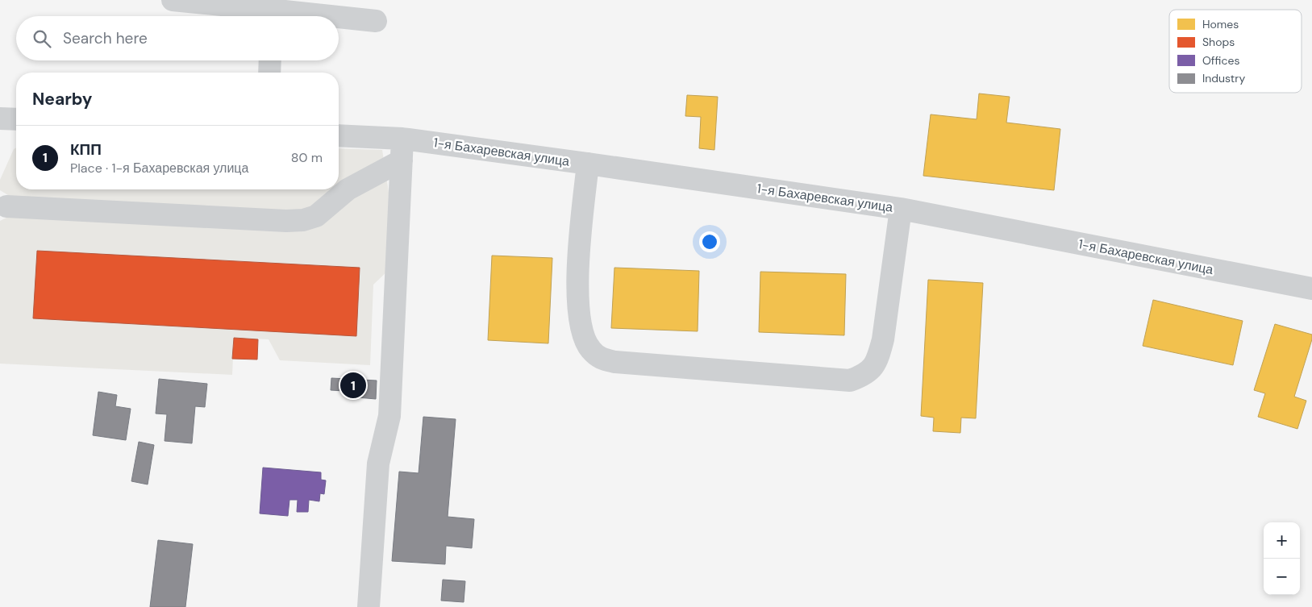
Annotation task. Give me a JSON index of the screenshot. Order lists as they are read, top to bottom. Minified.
{"streets":{"street":["1-я Бахаревская улица"]},"legend":["Homes","Shops","Offices","Industry"],"page":{"search":"Search here","heading":"Nearby","list":[{"mark":"1","name":"КПП","note":"Place · 1-я Бахаревская улица","value":"80 m"}],"pins":"1","map_buttons":["+","−"]}}
